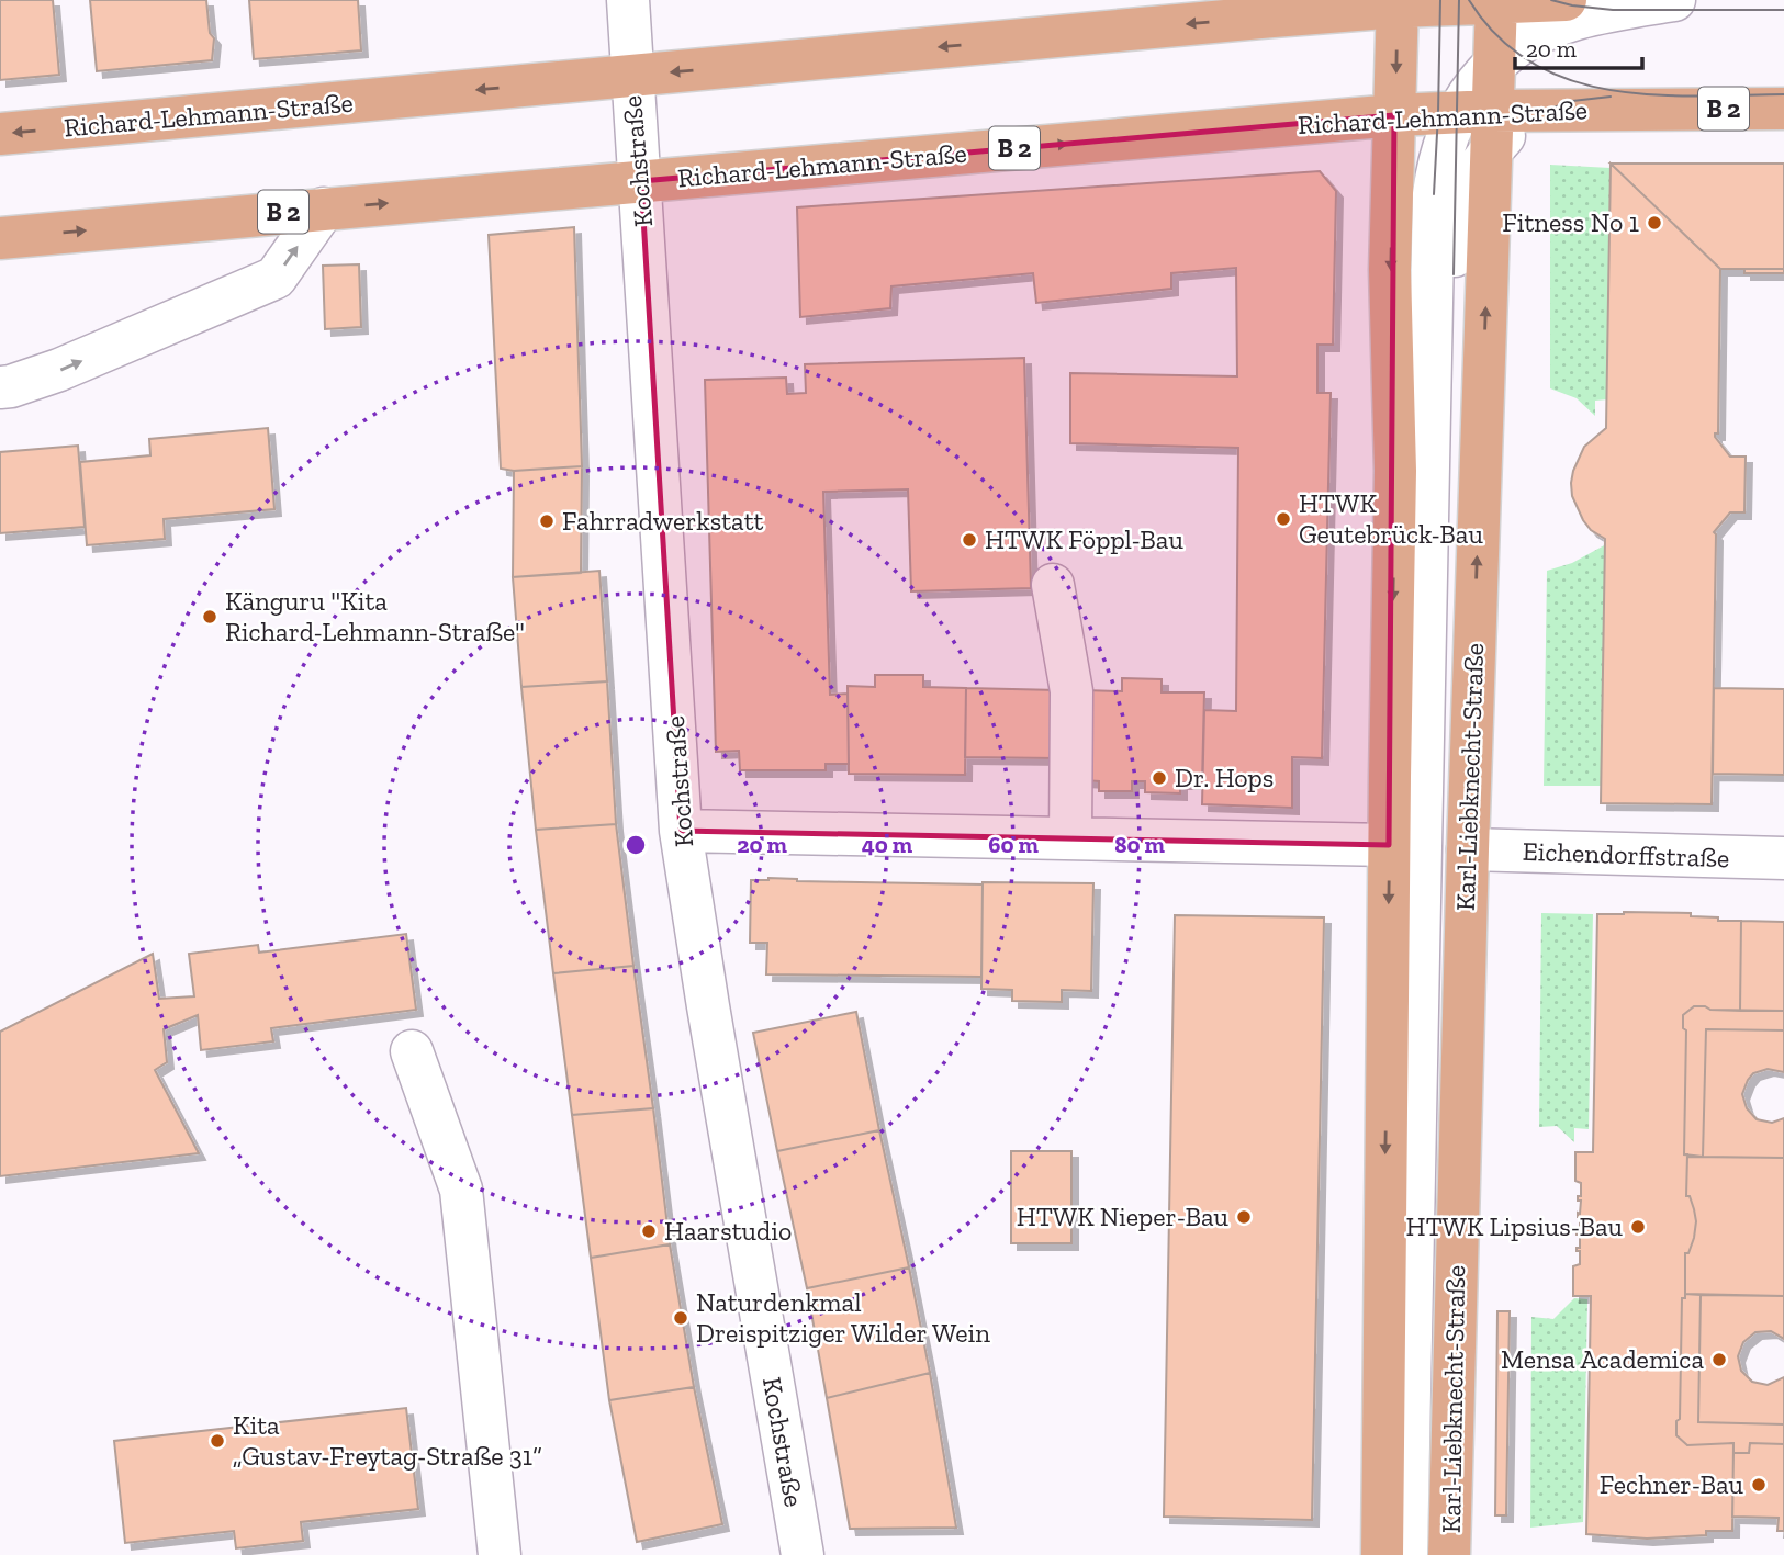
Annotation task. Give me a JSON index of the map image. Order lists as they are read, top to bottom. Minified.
{"streets":{"main road":["B 2","Richard-Lehmann-Straße","Karl-Liebknecht-Straße"],"street":["Kochstraße","Eichendorffstraße"]},"crossings":[["Richard-Lehmann-Straße","Kochstraße"],["Richard-Lehmann-Straße","Karl-Liebknecht-Straße"],["Karl-Liebknecht-Straße","Eichendorffstraße"]],"places":["Fitness No 1","HTWK Geutebrück-Bau","Fahrradwerkstatt","HTWK Föppl-Bau","Känguru \"Kita Richard-Lehmann-Straße\"","Dr. Hops","HTWK Nieper-Bau","HTWK Lipsius-Bau","Haarstudio","Naturdenkmal Dreispitziger Wilder Wein","Mensa Academica","Kita „Gustav-Freytag-Straße 31“","Fechner-Bau"],"scale_bar":"20 m","rings":["20 m","40 m","60 m","80 m"]}
